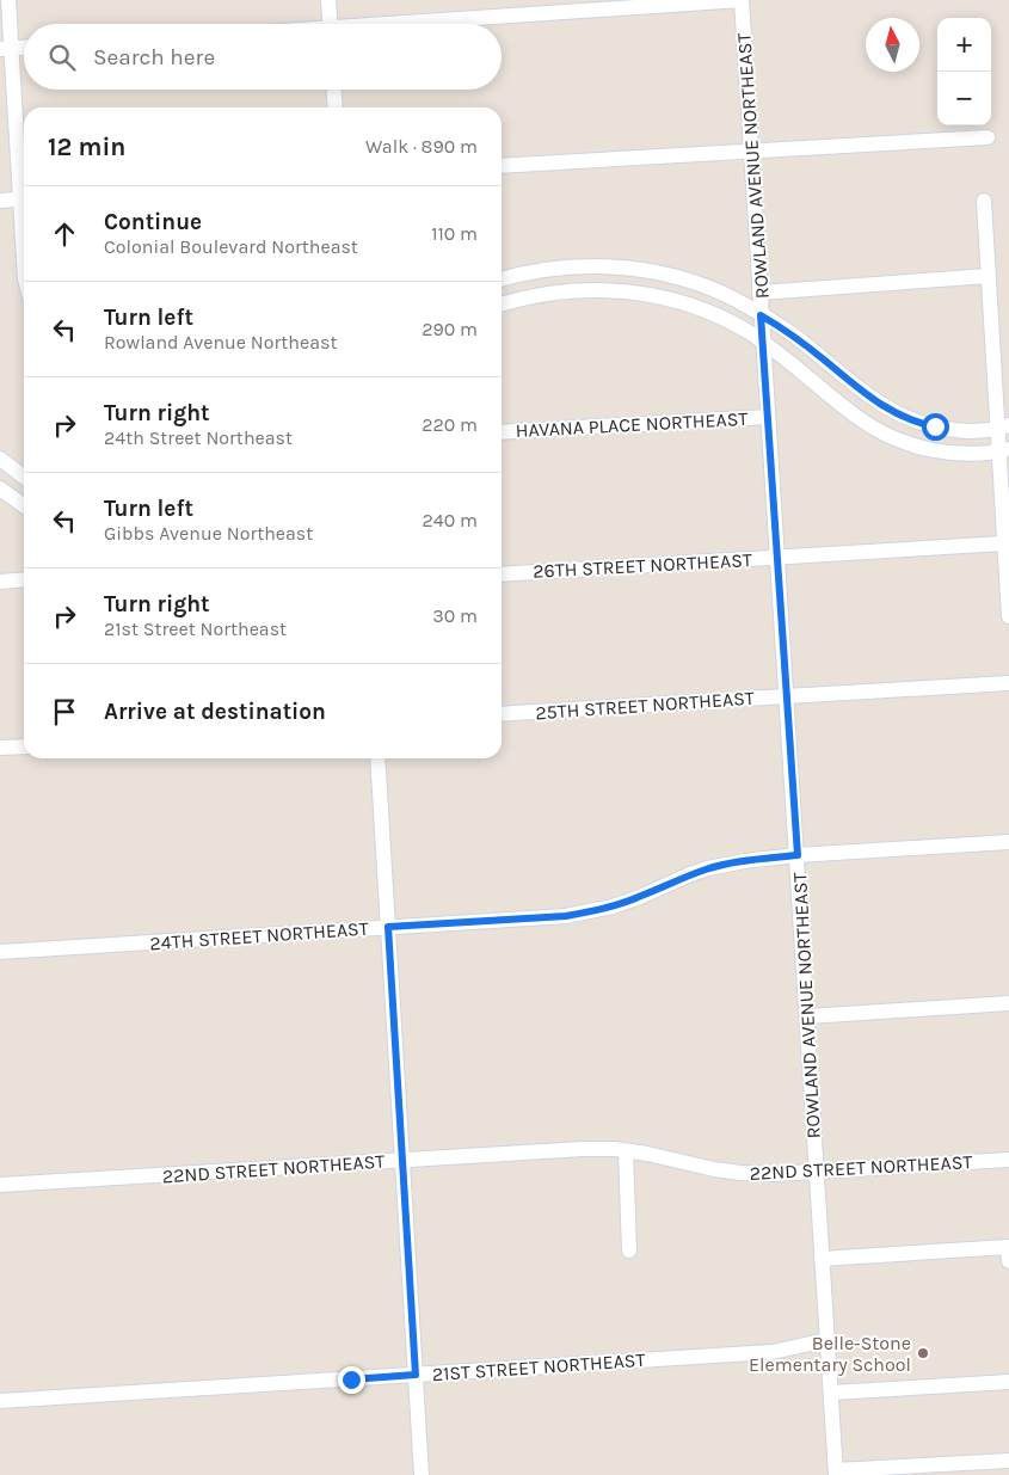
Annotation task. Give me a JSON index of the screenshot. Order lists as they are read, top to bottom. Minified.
{"streets":{"street":["ROWLAND AVENUE NORTHEAST","HAVANA PLACE NORTHEAST","26TH STREET NORTHEAST","25TH STREET NORTHEAST","24TH STREET NORTHEAST","22ND STREET NORTHEAST","21ST STREET NORTHEAST"]},"crossings":[["ROWLAND AVENUE NORTHEAST","HAVANA PLACE NORTHEAST"],["ROWLAND AVENUE NORTHEAST","26TH STREET NORTHEAST"],["ROWLAND AVENUE NORTHEAST","25TH STREET NORTHEAST"],["ROWLAND AVENUE NORTHEAST","24TH STREET NORTHEAST"],["ROWLAND AVENUE NORTHEAST","22ND STREET NORTHEAST"],["ROWLAND AVENUE NORTHEAST","21ST STREET NORTHEAST"]],"places":["Belle-Stone Elementary School"],"north":"top","page":{"map_buttons":["+","−"],"search":"Search here","heading":["12 min","Walk · 890 m"],"list":[["Continue","Colonial Boulevard Northeast","110 m"],["Turn left","Rowland Avenue Northeast","290 m"],["Turn right","24th Street Northeast","220 m"],["Turn left","Gibbs Avenue Northeast","240 m"],["Turn right","21st Street Northeast","30 m"],"Arrive at destination"]}}
